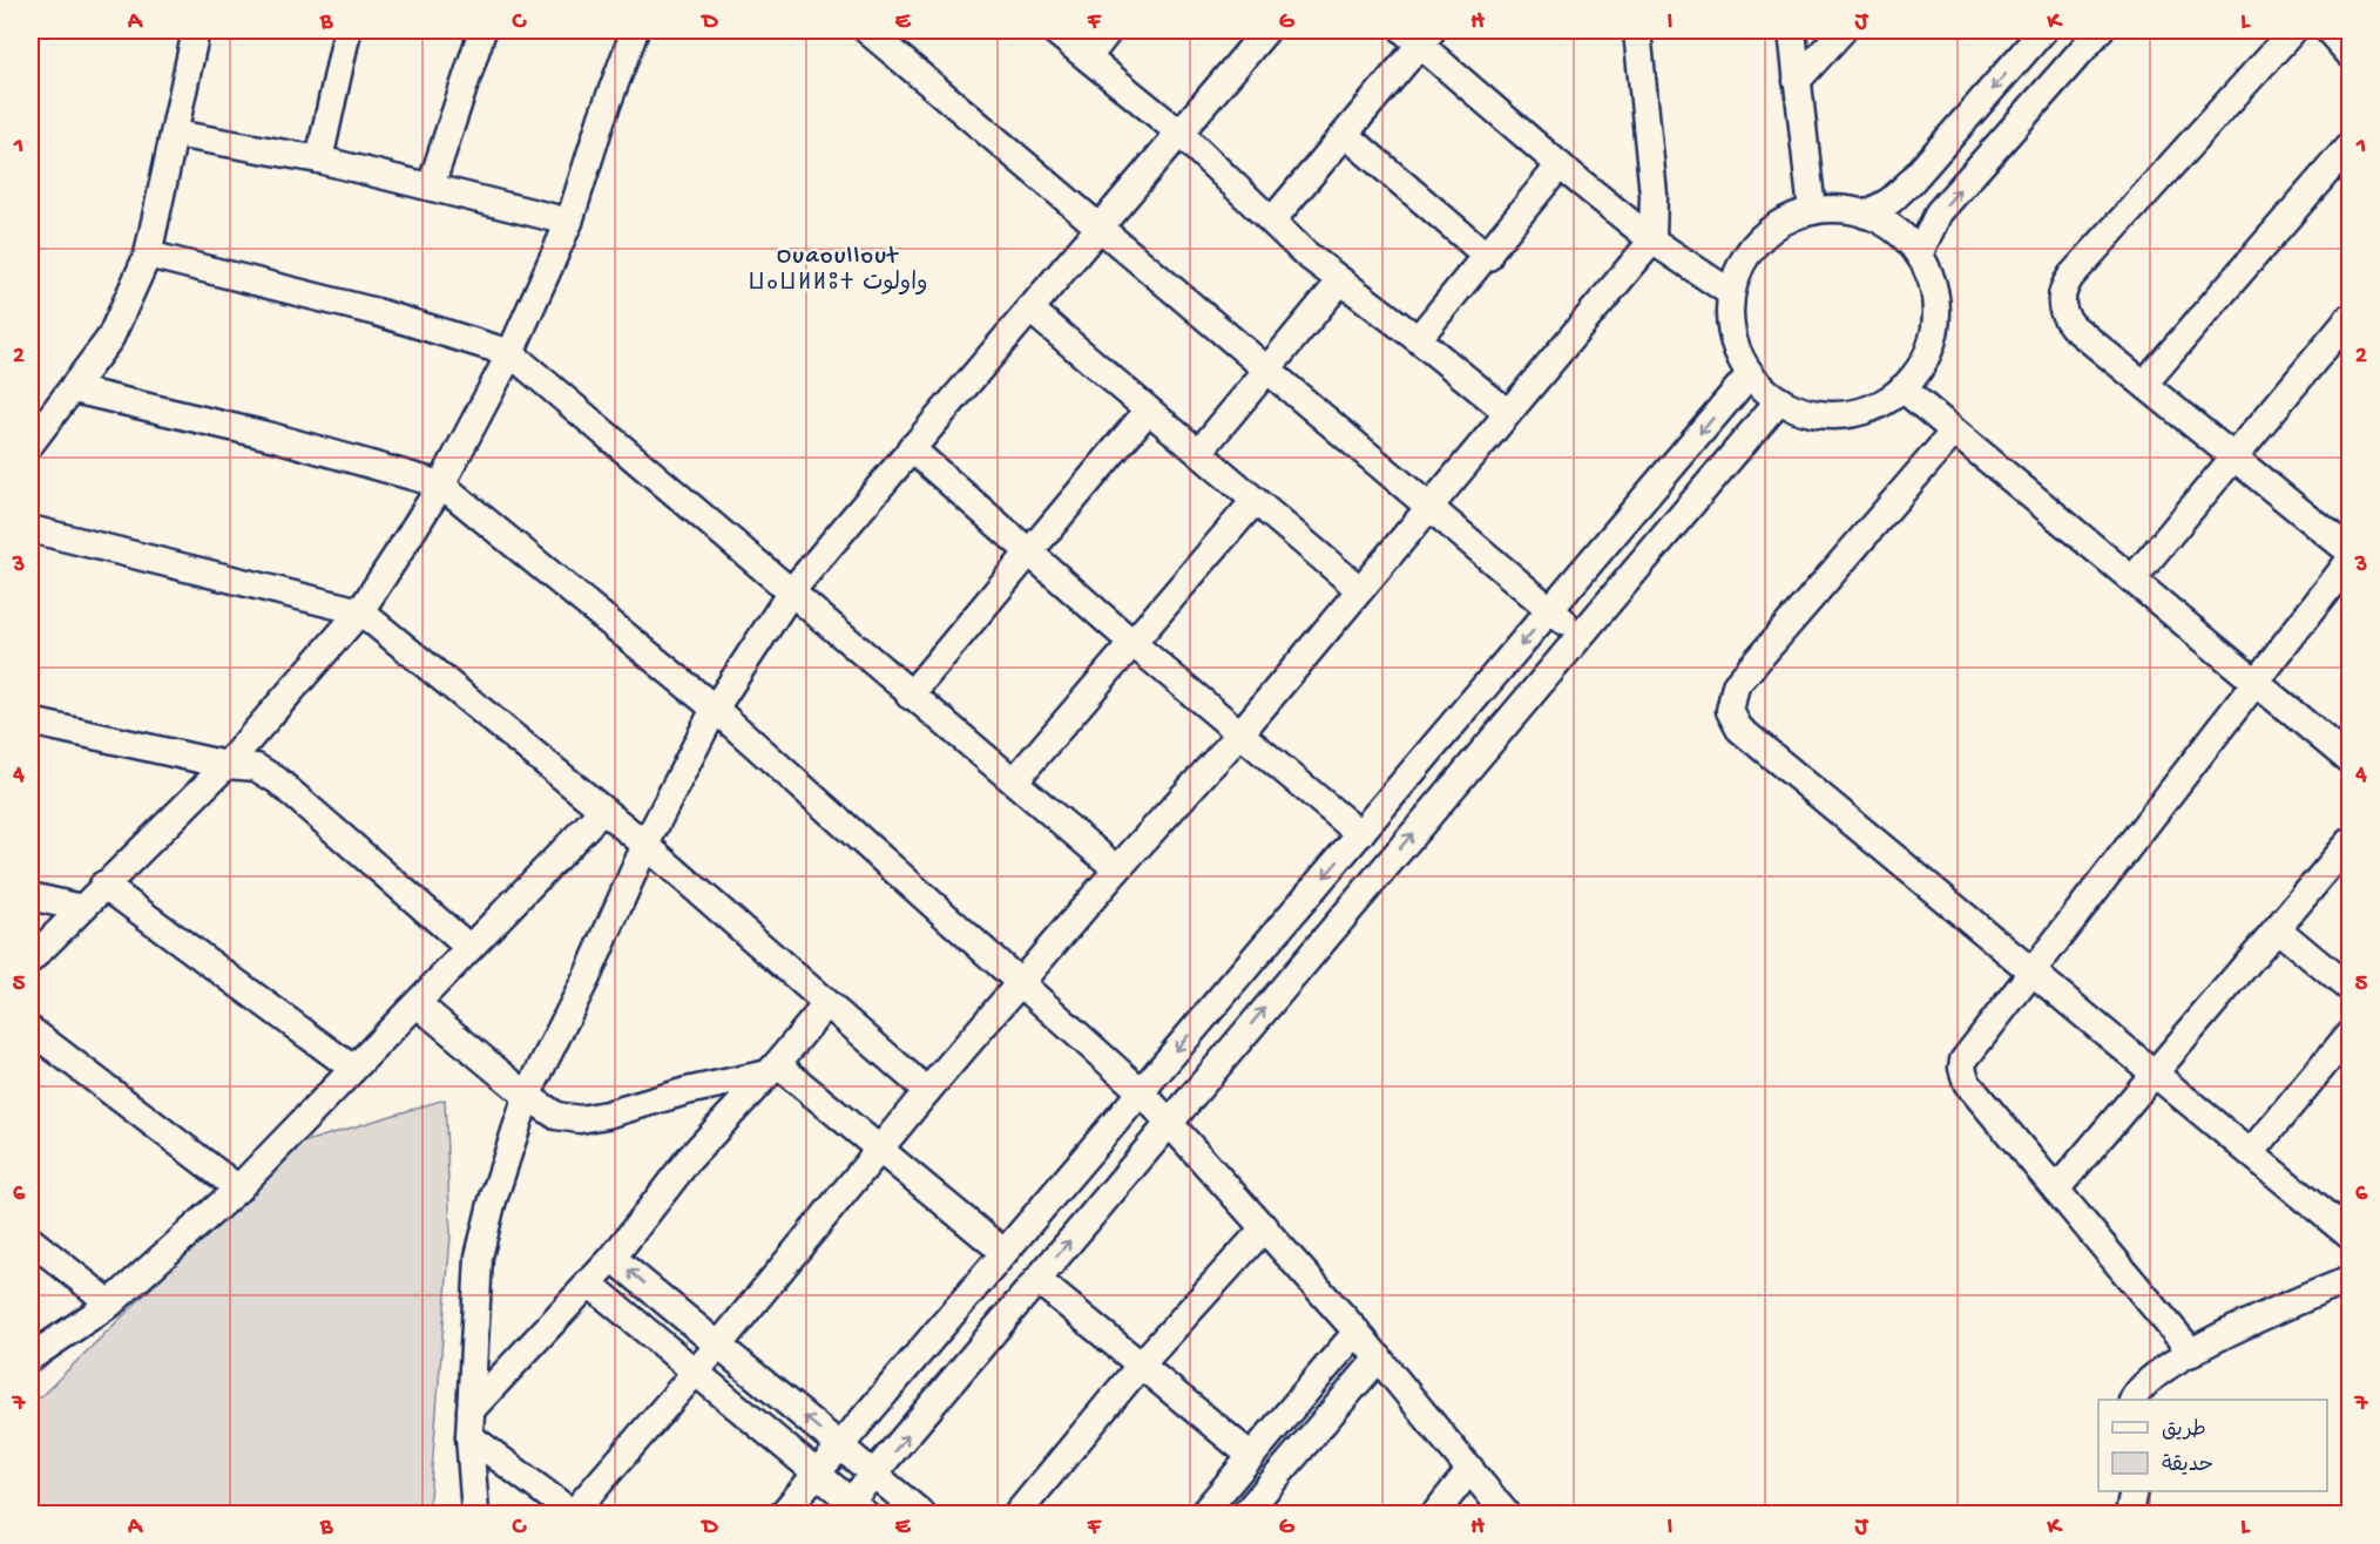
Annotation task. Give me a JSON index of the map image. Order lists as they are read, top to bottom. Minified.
{"districts":["Ouaoullout ⵡⴰⵡⵍⵍⵓⵜ واولوت"],"legend":["طريق","حديقة"],"grid":{"columns":["A","B","C","D","E","F","G","H","I","J","K","L"],"rows":["1","2","3","4","5","6","7"]}}
